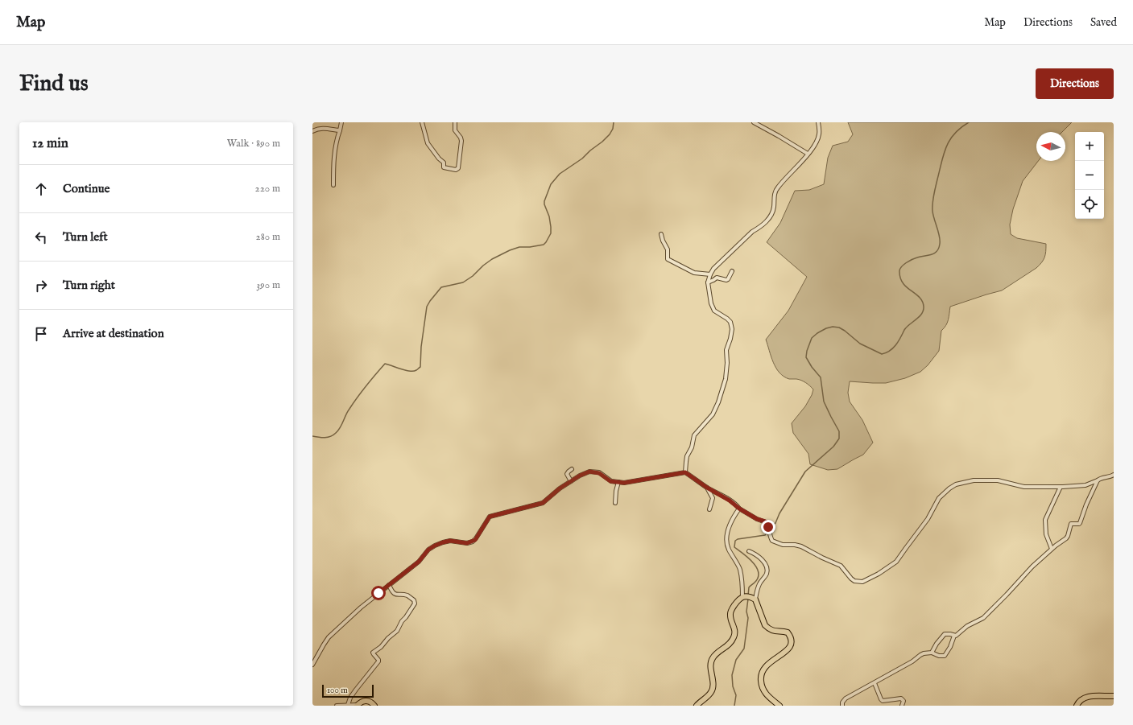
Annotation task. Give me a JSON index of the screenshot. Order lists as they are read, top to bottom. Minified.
{"scale_bar":"100 m","north":"left","page":{"header":"Map","nav":["Map","Directions","Saved"],"buttons":"Directions","title":"Find us","heading":["12 min","Walk · 890 m"],"map_buttons":["+","−"],"list":[["Continue","220 m"],["Turn left","280 m"],["Turn right","390 m"],"Arrive at destination"],"scale":"100 m"}}
